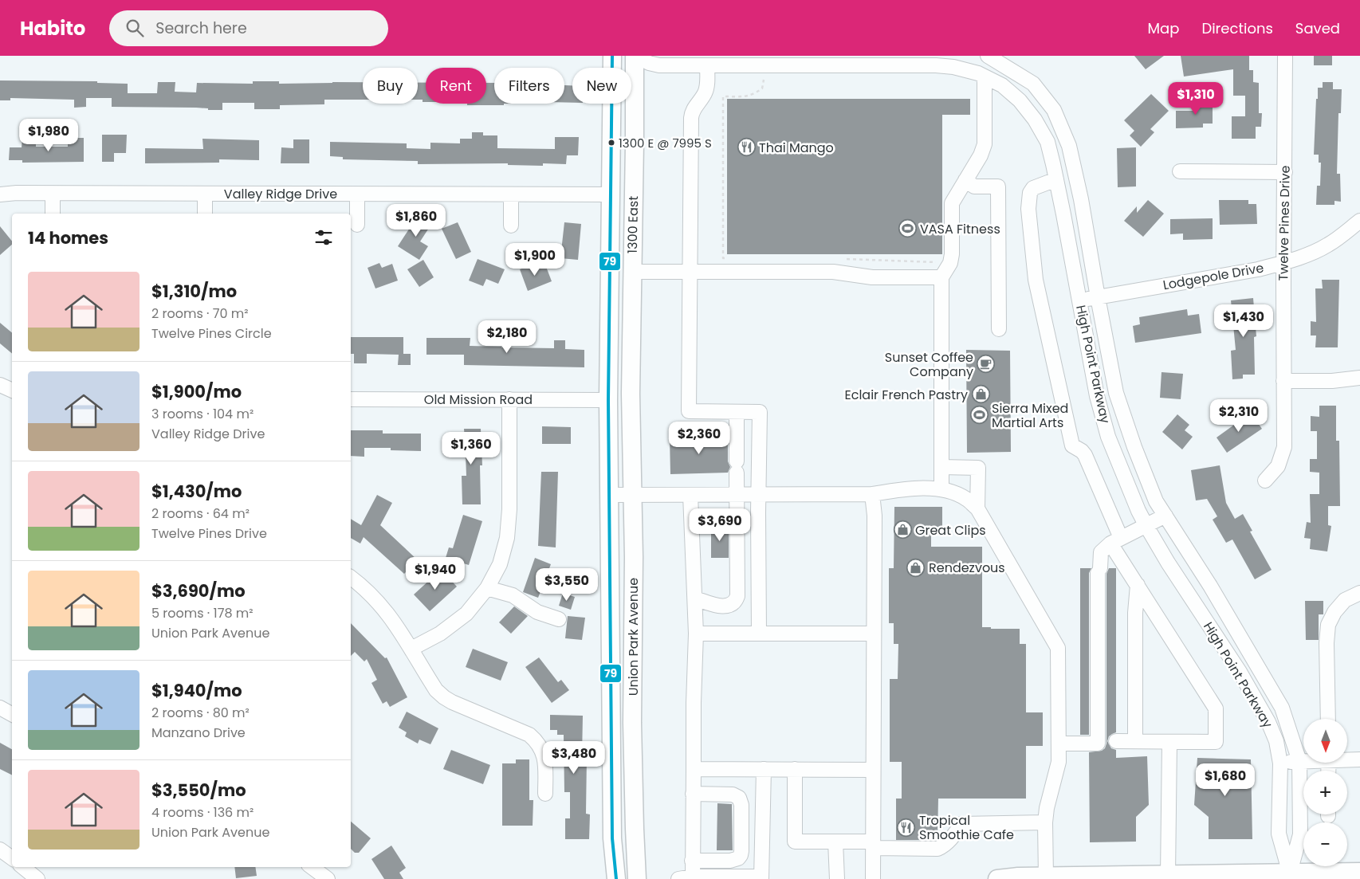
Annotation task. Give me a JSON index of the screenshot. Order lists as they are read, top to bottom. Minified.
{"streets":{"main road":["1300 East","Union Park Avenue"],"street":["Valley Ridge Drive","Twelve Pines Drive","Lodgepole Drive","High Point Parkway","Old Mission Road"]},"crossings":[["Valley Ridge Drive","1300 East"],["Twelve Pines Drive","Lodgepole Drive"],["1300 East","High Point Parkway"],["1300 East","Old Mission Road"],["1300 East","Union Park Avenue"],["Lodgepole Drive","High Point Parkway"],["Old Mission Road","Union Park Avenue"]],"places":{"other":["1300 E @ 7995 S"],"restaurant":["Thai Mango","Tropical Smoothie Cafe"],"sports":["VASA Fitness","Sierra Mixed Martial Arts"],"cafe":["Sunset Coffee Company"],"shop":["Eclair French Pastry","Great Clips","Rendezvous"]},"lines":["transit line 79"],"north":"bottom","page":{"header":"Habito","search":"Search here","nav":["Map","Directions","Saved"],"chip":["Buy","Rent","Filters","New"],"price":["$1,310","$1,980","$1,860","$1,900","$1,430","$2,180","$2,310","$2,360","$1,360","$3,690","$1,940","$3,550","$3,480","$1,680"],"heading":"14 homes","list":[{"name":"$1,310/mo","note":"2 rooms · 70 m² · Twelve Pines Circle"},{"name":"$1,900/mo","note":"3 rooms · 104 m² · Valley Ridge Drive"},{"name":"$1,430/mo","note":"2 rooms · 64 m² · Twelve Pines Drive"},{"name":"$3,690/mo","note":"5 rooms · 178 m² · Union Park Avenue"},{"name":"$1,940/mo","note":"2 rooms · 80 m² · Manzano Drive"},{"name":"$3,550/mo","note":"4 rooms · 136 m² · Union Park Avenue"}],"map_buttons":["+","−"]}}
